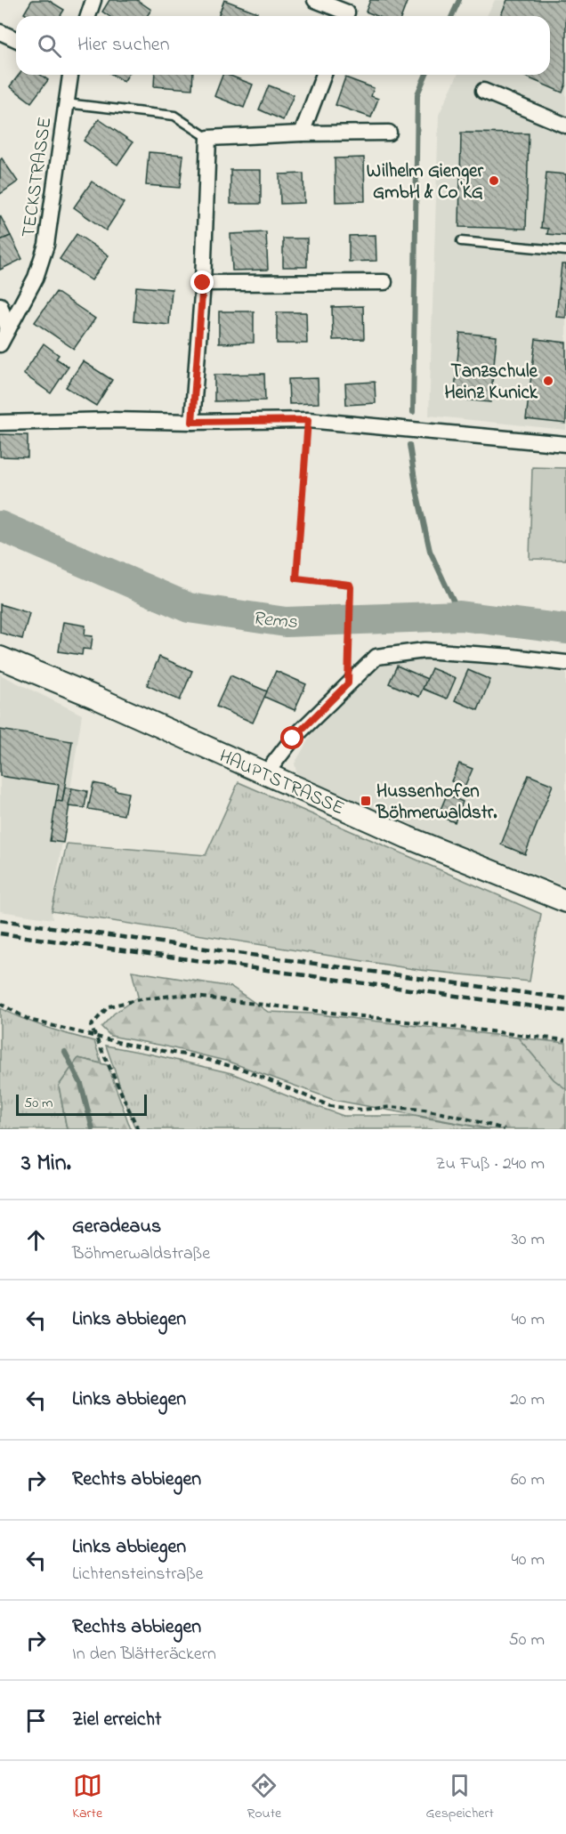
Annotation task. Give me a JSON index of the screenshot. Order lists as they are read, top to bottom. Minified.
{"streets":{"street":["TECKSTRASSE","HAUPTSTRASSE"]},"water":["Rems"],"places":{"other":["Wilhelm Gienger GmbH & Co KG","Tanzschule Heinz Kunick"],"transit":["Hussenhofen Böhmerwaldstr."]},"scale_bar":"50 m","page":{"search":"Hier suchen","scale":"50 m","heading":["3 Min.","Zu Fuß · 240 m"],"list":[["Geradeaus","Böhmerwaldstraße","30 m"],["Links abbiegen","40 m"],["Links abbiegen","20 m"],["Rechts abbiegen","60 m"],["Links abbiegen","Lichtensteinstraße","40 m"],["Rechts abbiegen","In den Blätteräckern","50 m"],"Ziel erreicht"],"nav":["Karte","Route","Gespeichert"]}}
